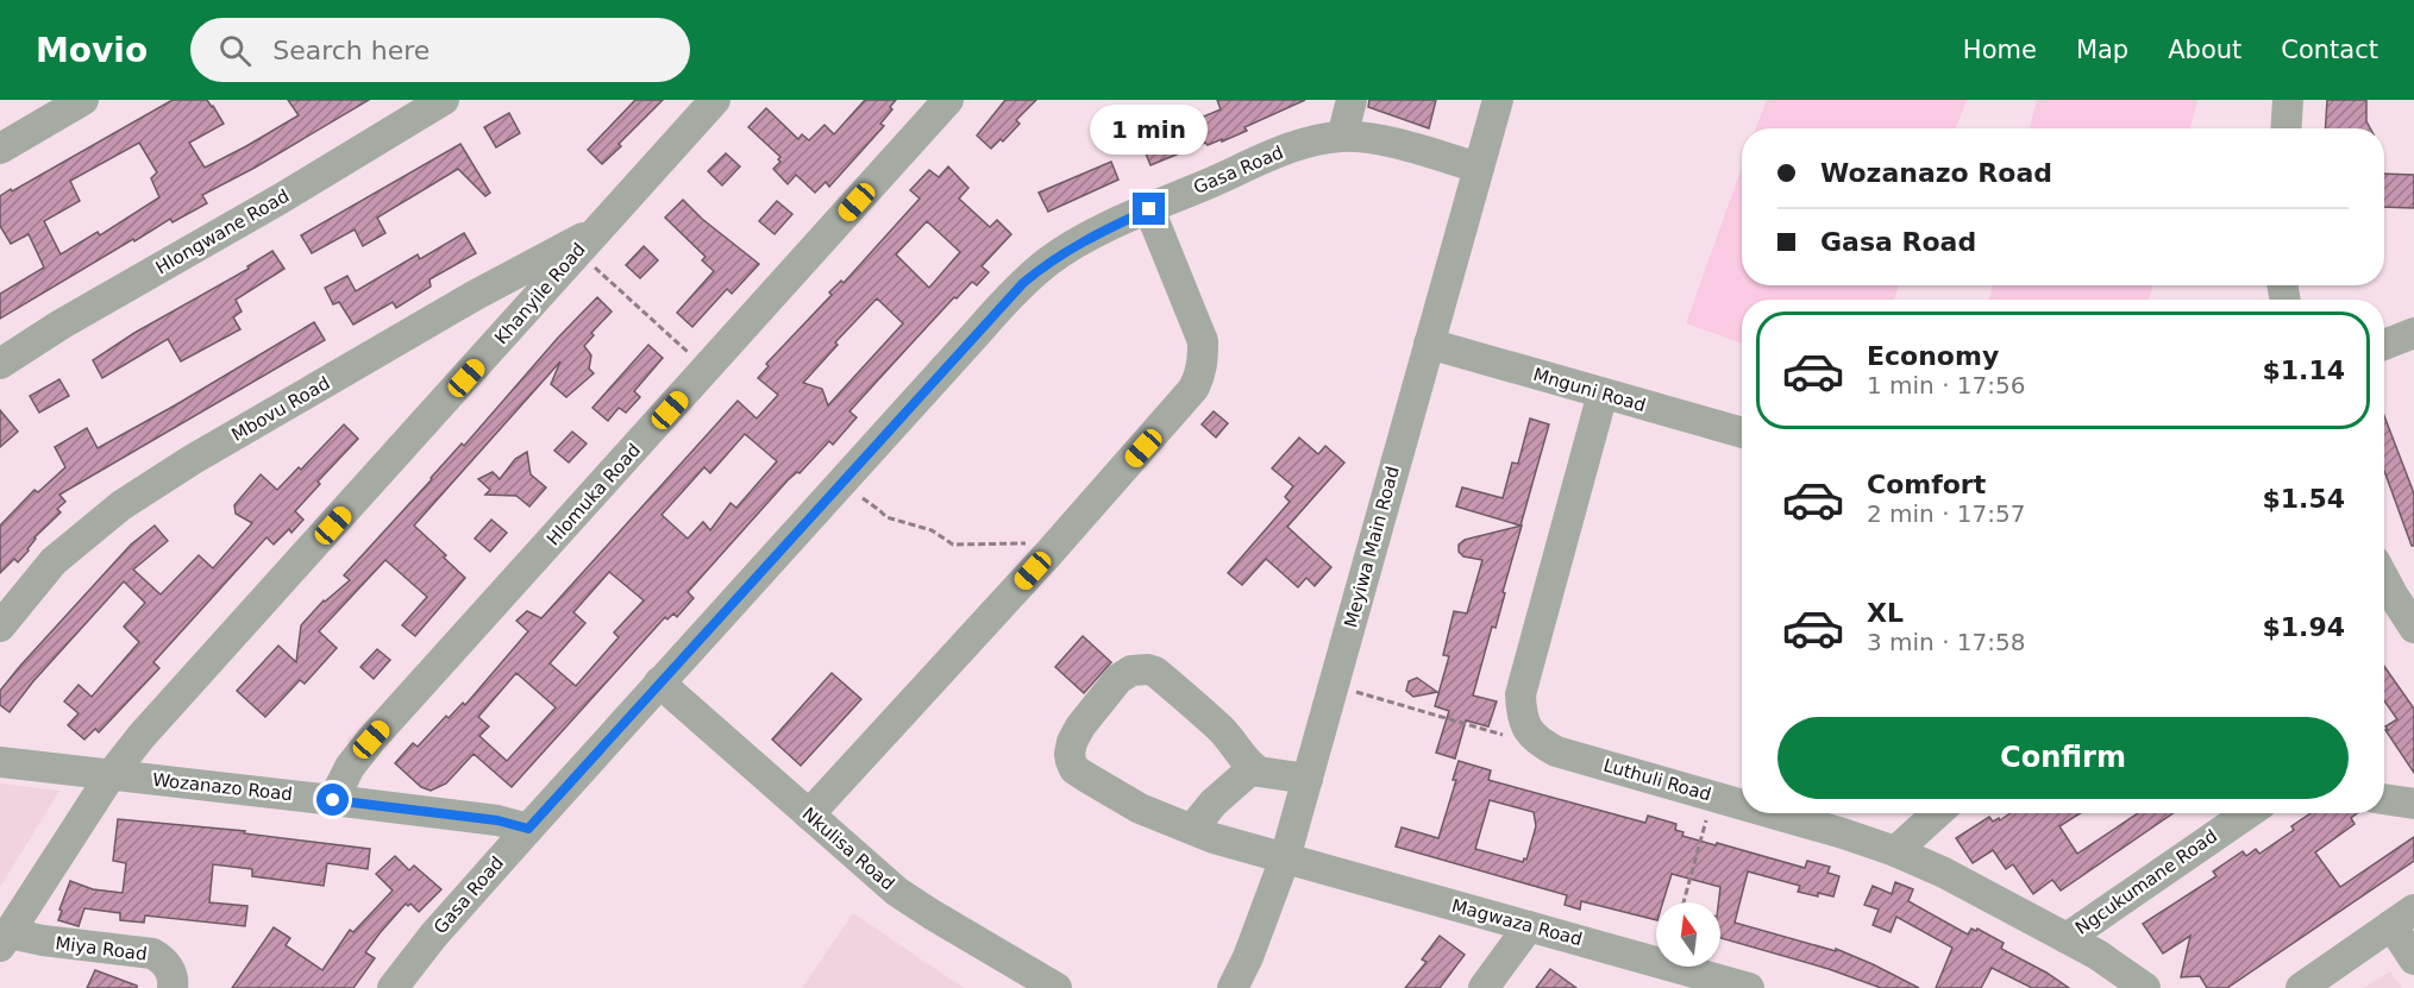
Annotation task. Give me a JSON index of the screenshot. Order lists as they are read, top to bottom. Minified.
{"streets":{"street":["Gasa Road","Hlongwane Road","Khanyile Road","Mnguni Road","Mbovu Road","Hlomuka Road","Meyiwa Main Road","Luthuli Road","Wozanazo Road","Nkulisa Road","Ngcukumane Road","Magwaza Road","Miya Road"]},"crossings":[["Gasa Road","Meyiwa Main Road"],["Gasa Road","Wozanazo Road"],["Gasa Road","Nkulisa Road"],["Khanyile Road","Mbovu Road"],["Khanyile Road","Wozanazo Road"],["Khanyile Road","Miya Road"],["Mnguni Road","Meyiwa Main Road"],["Hlomuka Road","Wozanazo Road"],["Meyiwa Main Road","Magwaza Road"],["Luthuli Road","Ngcukumane Road"]],"north":"top","page":{"header":"Movio","search":"Search here","nav":["Home","Map","About","Contact"],"bubble":"1 min","banner":["Wozanazo Road","Gasa Road"],"list":[{"name":"Economy","note":"1 min · 17:56","value":"$1.14"},{"name":"Comfort","note":"2 min · 17:57","value":"$1.54"},{"name":"XL","note":"3 min · 17:58","value":"$1.94"}],"buttons":"Confirm"}}
